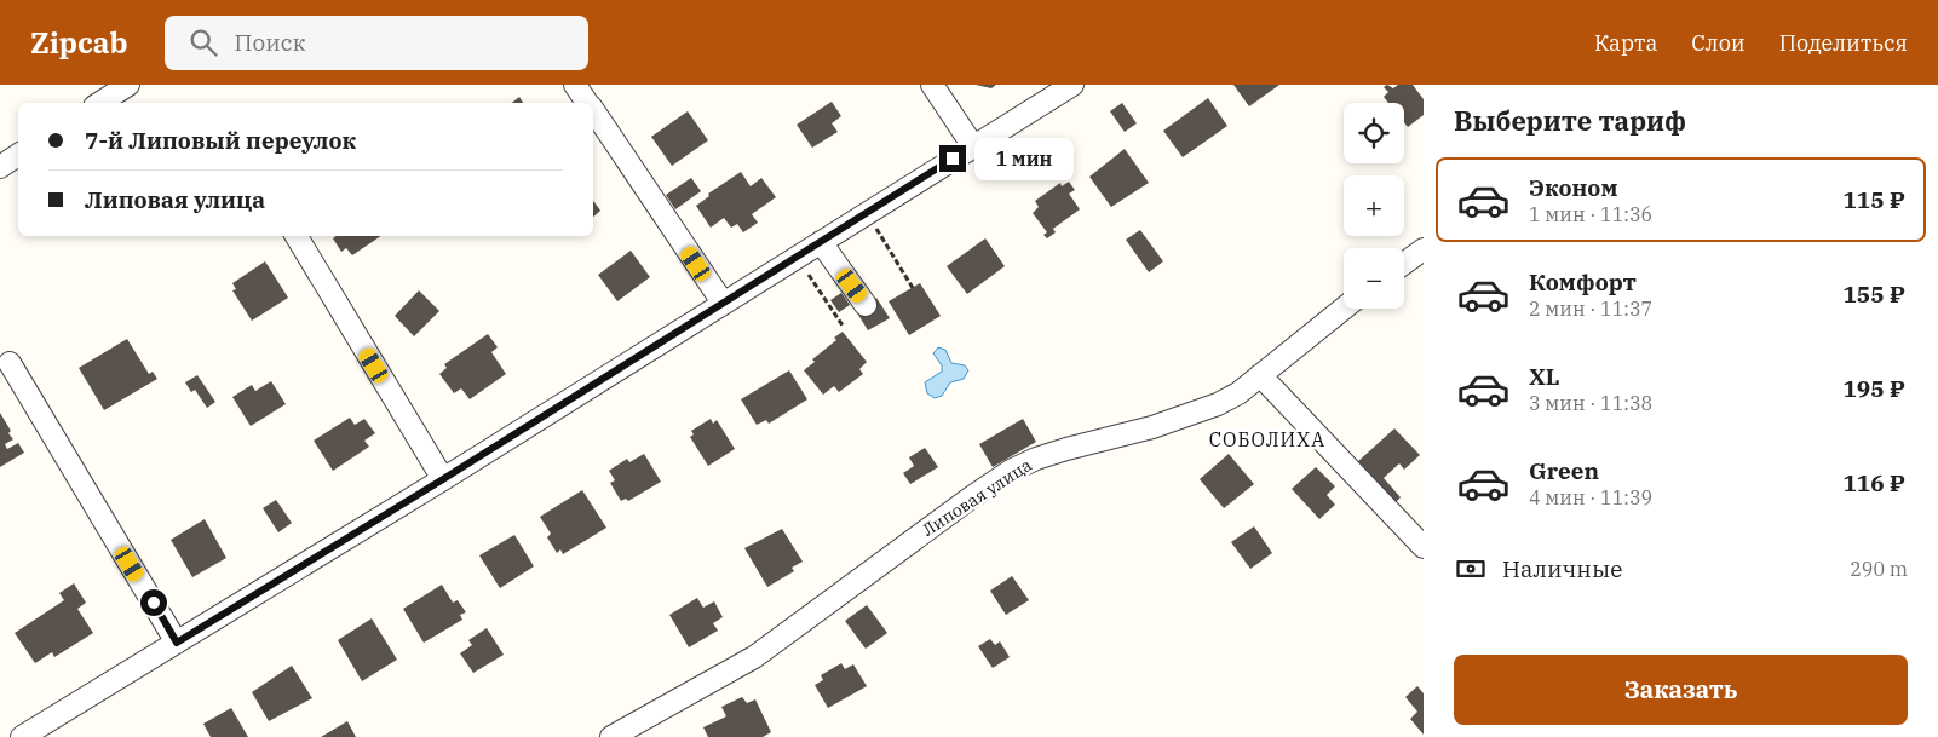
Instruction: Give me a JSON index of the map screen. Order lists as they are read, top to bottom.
{
  "streets": {
    "street": ["Липовая улица"]
  },
  "districts": ["СОБОЛИХА"],
  "page": {
    "header": "Zipcab",
    "search": "Поиск",
    "nav": ["Карта", "Слои", "Поделиться"],
    "heading": "Выберите тариф",
    "map_buttons": ["+", "−"],
    "banner": ["7-й Липовый переулок", "Липовая улица"],
    "bubble": "1 мин",
    "list": [
      {
        "name": "Эконом",
        "note": "1 мин · 11:36",
        "value": "115 ₽"
      },
      {
        "name": "Комфорт",
        "note": "2 мин · 11:37",
        "value": "155 ₽"
      },
      {
        "name": "XL",
        "note": "3 мин · 11:38",
        "value": "195 ₽"
      },
      {
        "name": "Green",
        "note": "4 мин · 11:39",
        "value": "116 ₽"
      }
    ],
    "pay": ["Наличные", "290 m"],
    "buttons": "Заказать"
  }
}
